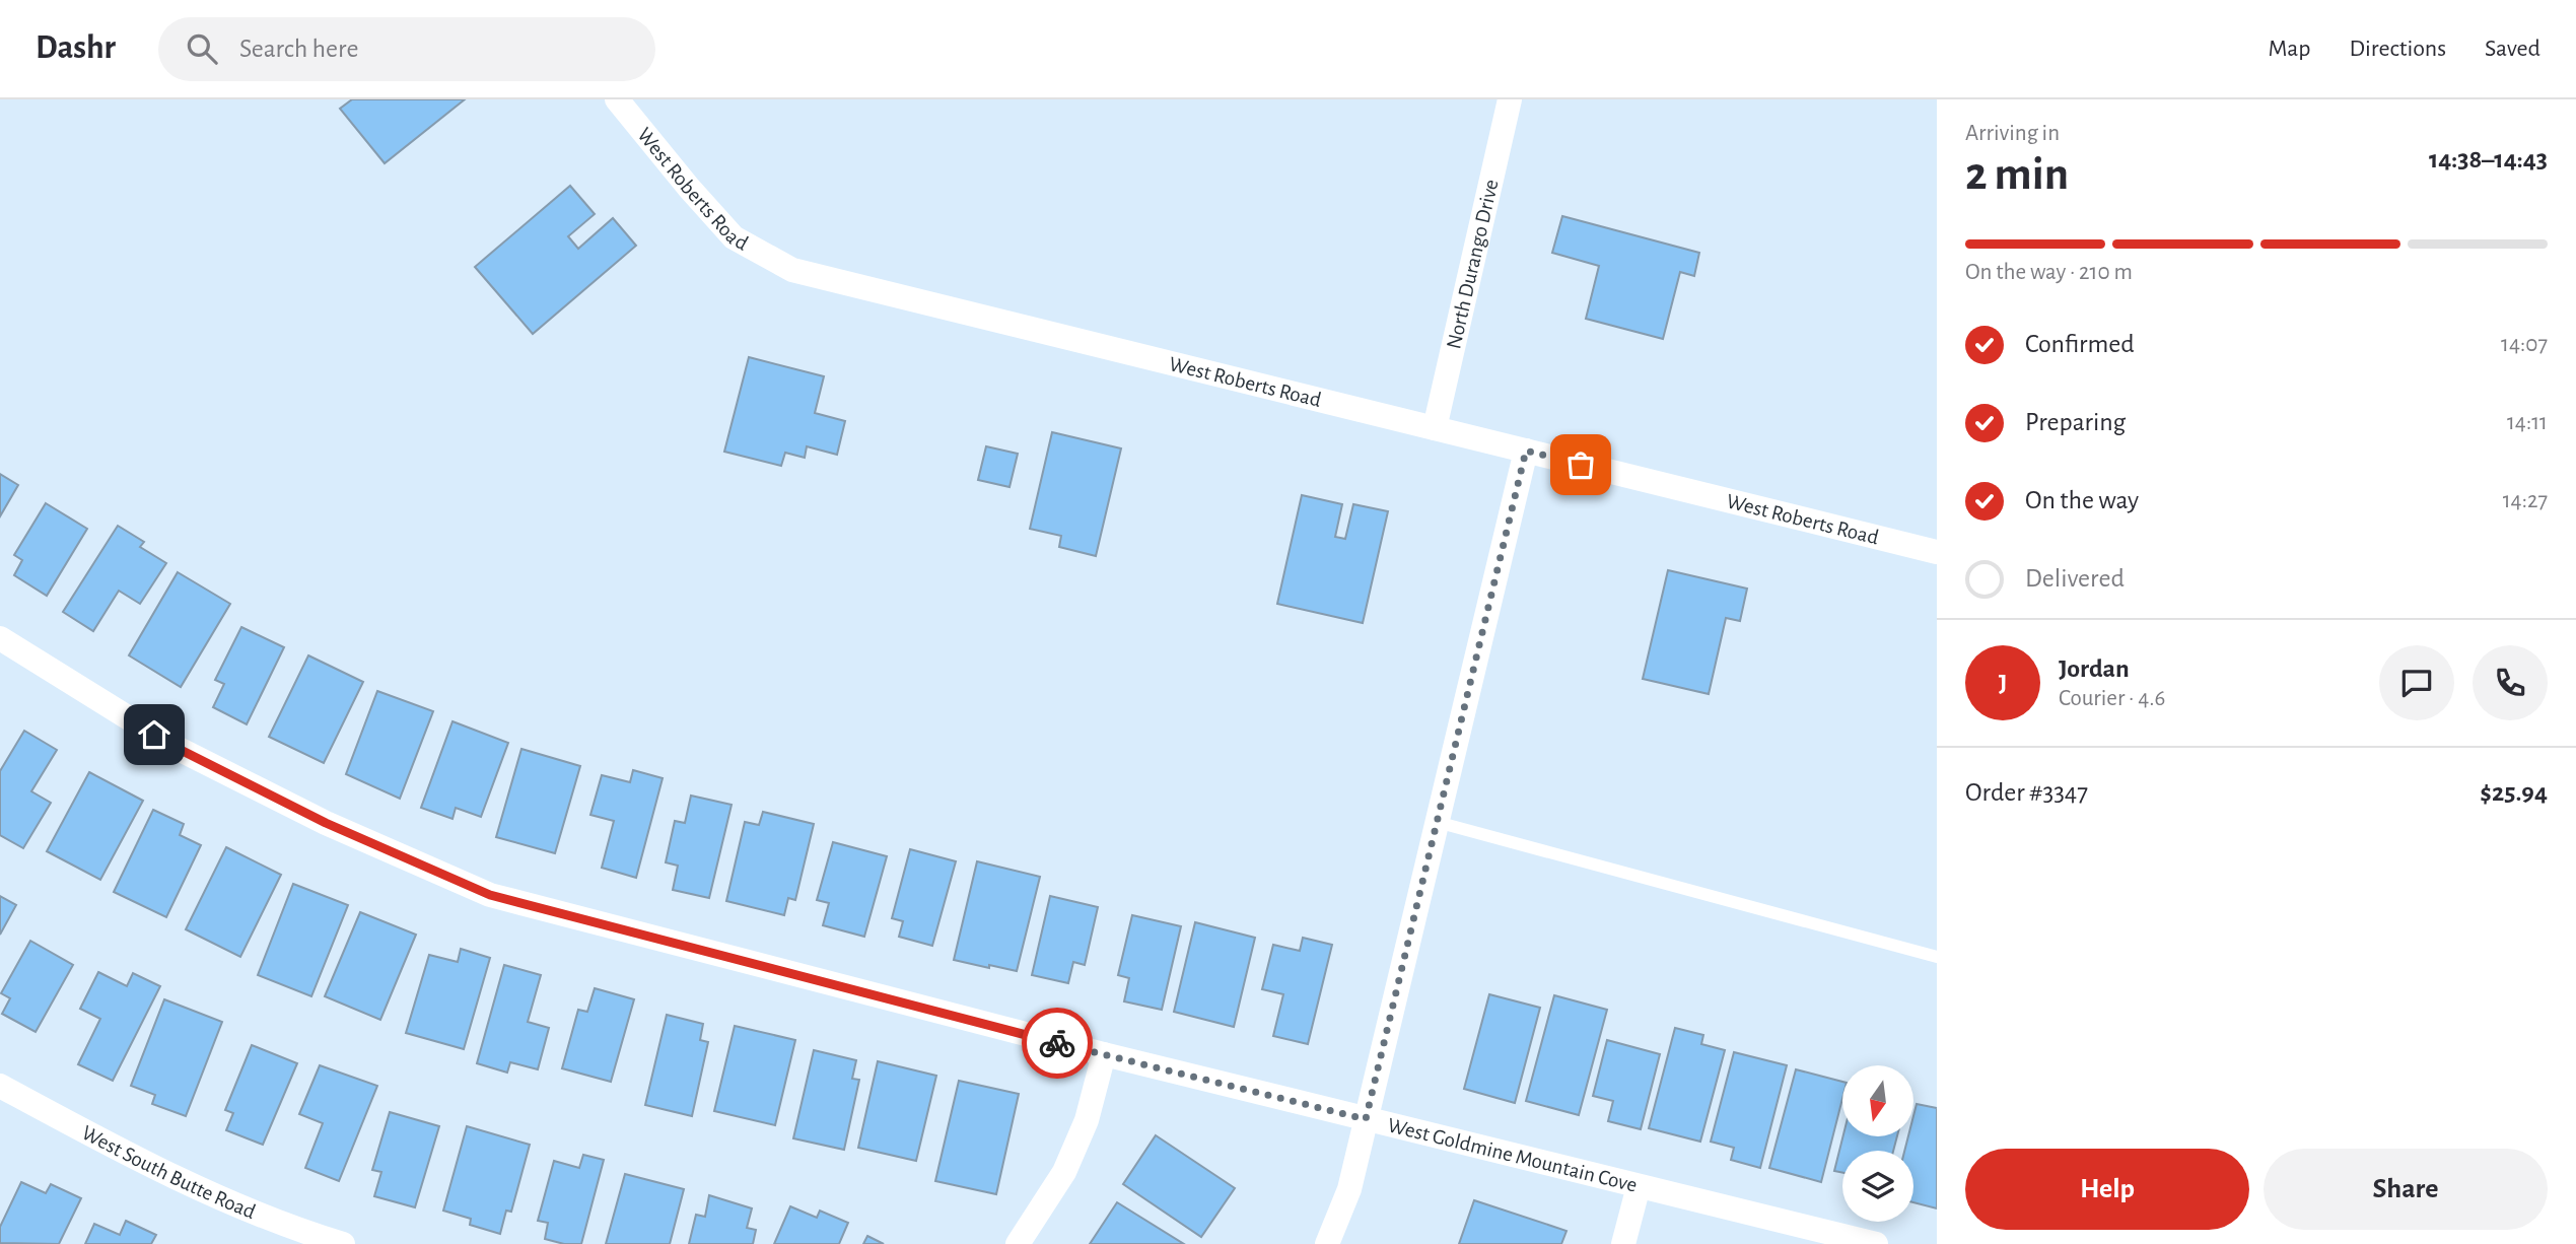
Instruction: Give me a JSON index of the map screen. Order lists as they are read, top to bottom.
{
  "streets": {
    "street": [
      "West Roberts Road",
      "North Durango Drive",
      "West Goldmine Mountain Cove",
      "West South Butte Road"
    ]
  },
  "crossings": [
    ["West Roberts Road", "North Durango Drive"]
  ],
  "north": "bottom",
  "page": {
    "header": "Dashr",
    "search": "Search here",
    "nav": ["Map", "Directions", "Saved"],
    "heading": ["2 min", "Arriving in", "14:38–14:43"],
    "panel": [
      "Jordan",
      "Courier · 4.6",
      "Order #3347",
      "$25.94"
    ],
    "bar": "On the way · 210 m",
    "list": [
      ["Confirmed", "14:07"],
      ["Preparing", "14:11"],
      ["On the way", "14:27"],
      "Delivered"
    ],
    "round": "J",
    "buttons": ["Help", "Share"]
  }
}
